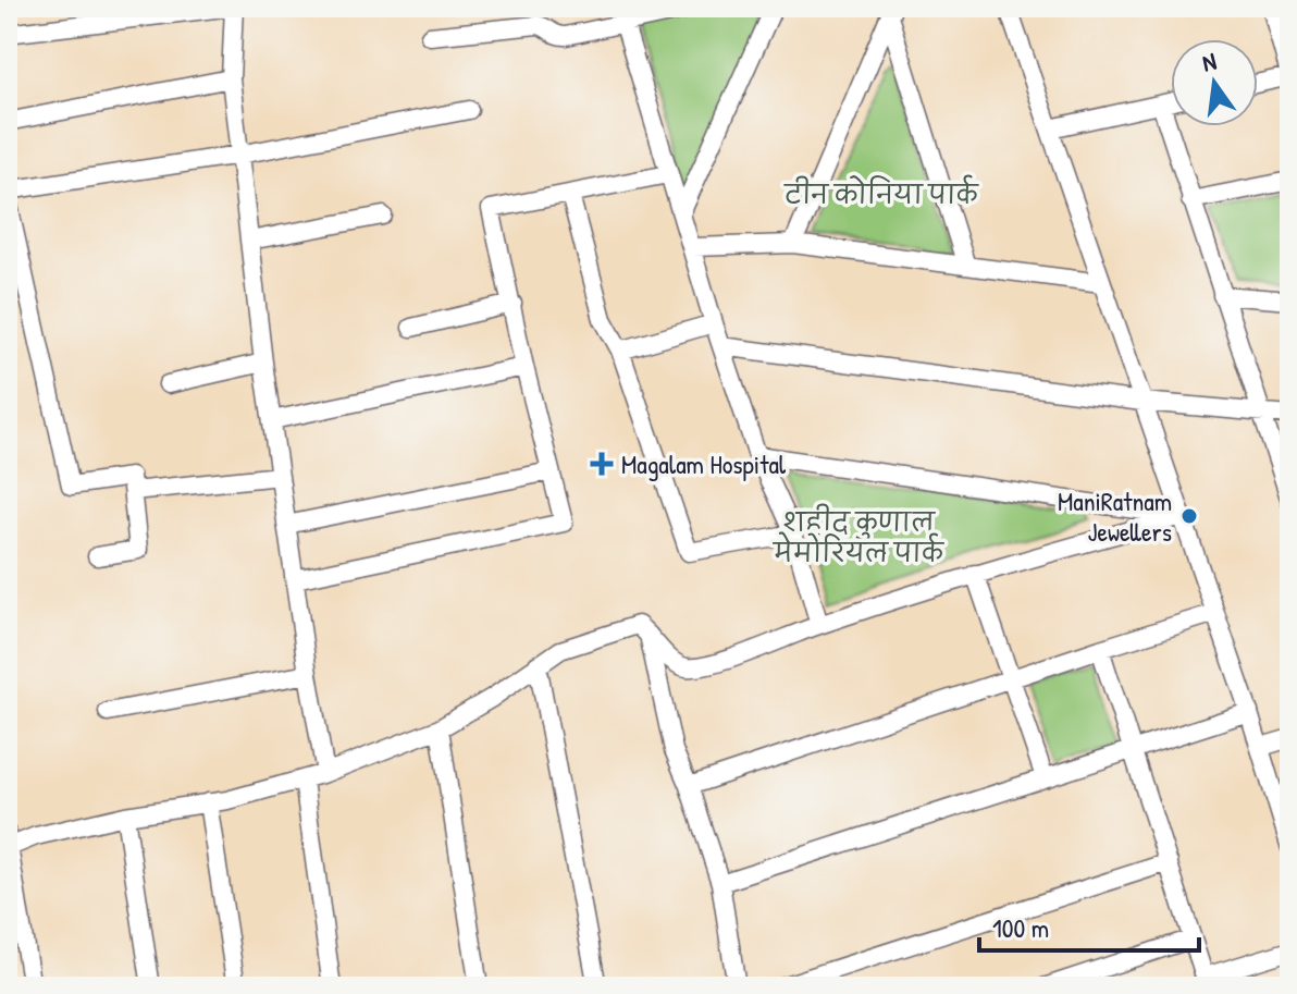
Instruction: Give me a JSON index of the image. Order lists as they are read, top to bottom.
{
  "parks": ["टीन कोनिया पार्क", "शहीद कुणाल मेमोरियल पार्क"],
  "places": {
    "health": ["Magalam Hospital"],
    "other": ["ManiRatnam Jewellers"]
  },
  "scale_bar": "100 m",
  "north": "top"
}
